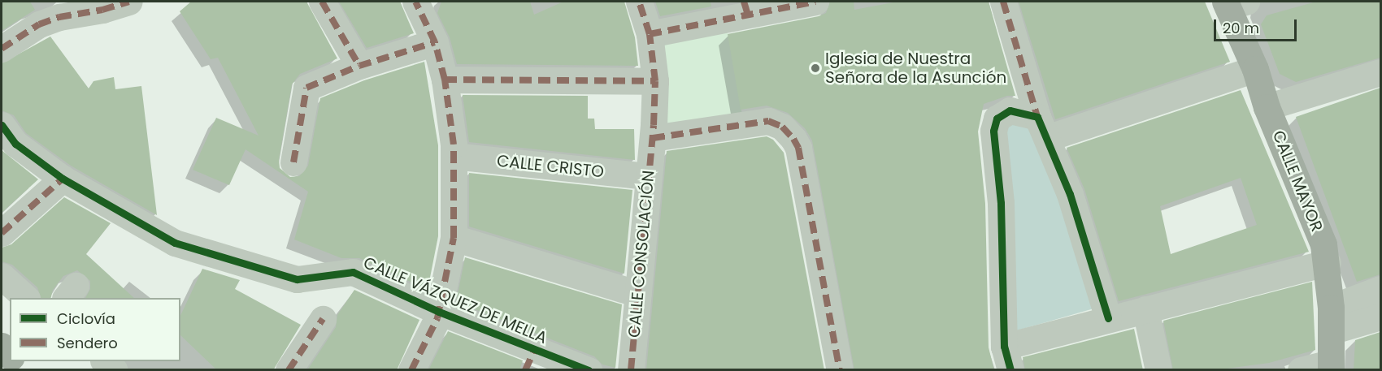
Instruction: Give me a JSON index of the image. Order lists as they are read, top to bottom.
{
  "streets": {
    "main road": ["CALLE MAYOR"],
    "street": ["CALLE CRISTO", "CALLE CONSOLACIÓN", "CALLE VÁZQUEZ DE MELLA"]
  },
  "crossings": [
    ["CALLE CRISTO", "CALLE CONSOLACIÓN"]
  ],
  "places": ["Iglesia de Nuestra Señora de la Asunción"],
  "legend": ["Ciclovía", "Sendero"],
  "scale_bar": "20 m"
}
